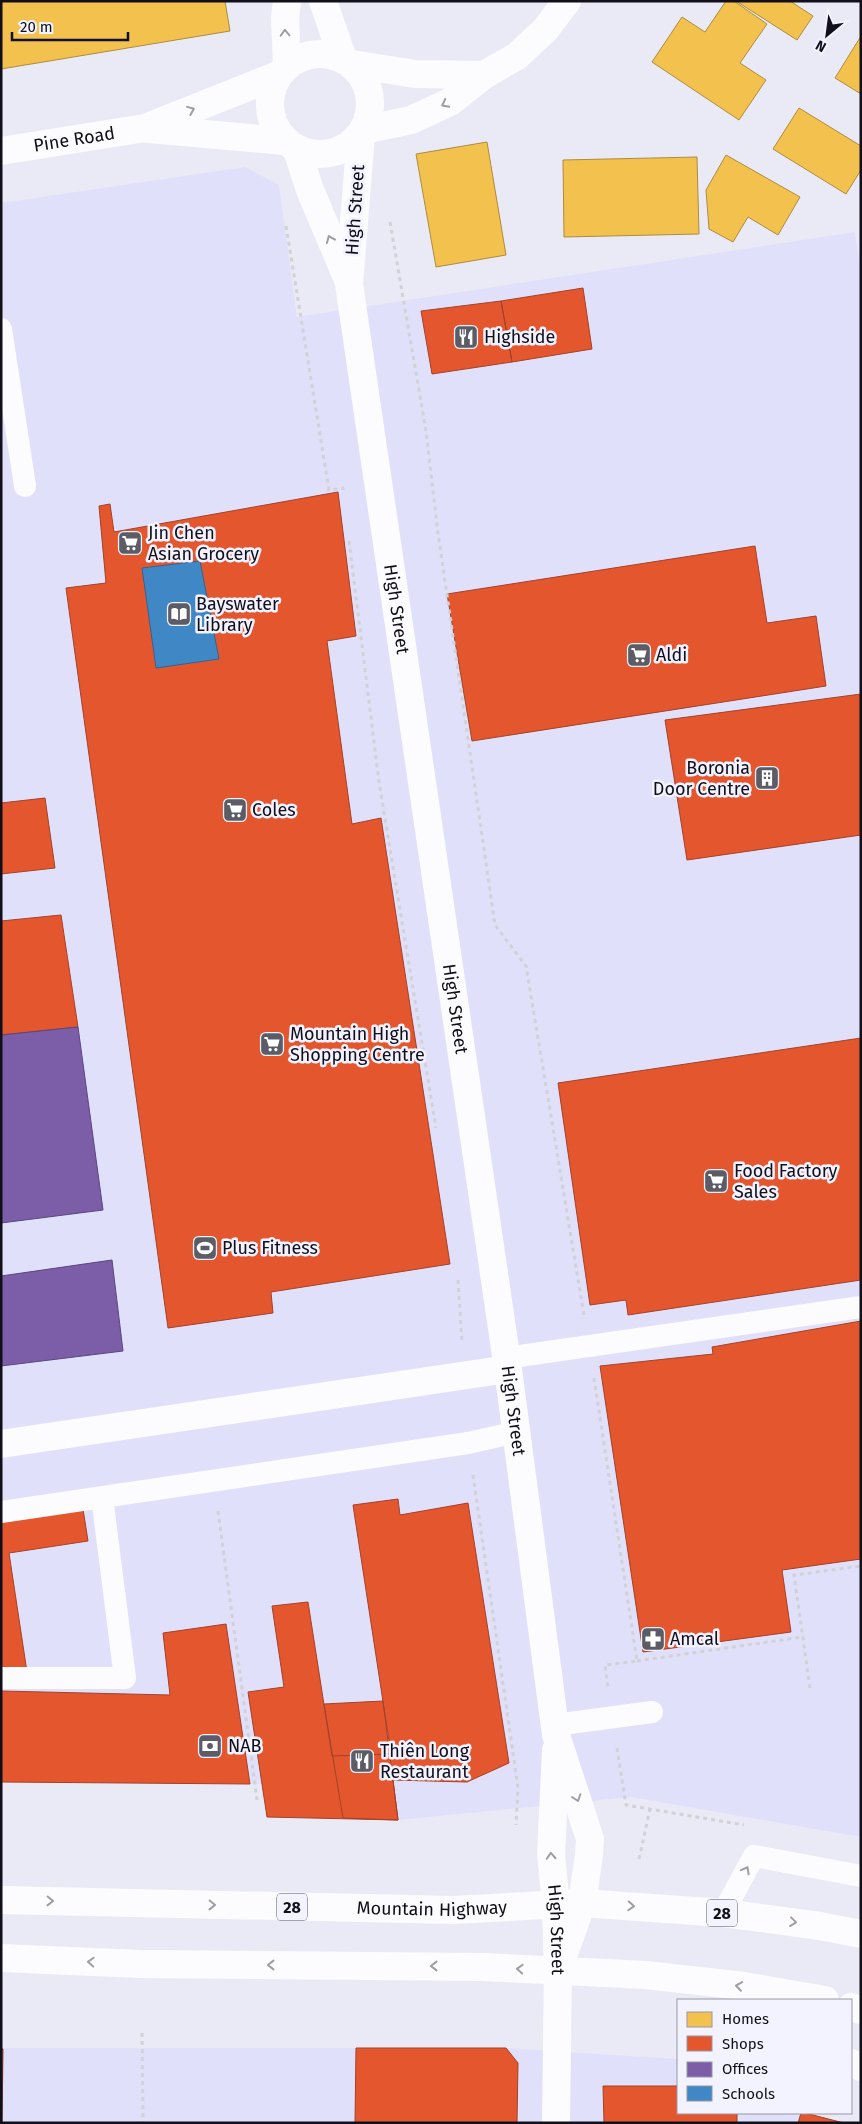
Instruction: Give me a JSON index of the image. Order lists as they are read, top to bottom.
{
  "streets": {
    "street": [
      "Pine Road",
      "High Street",
      "28",
      "Mountain Highway"
    ]
  },
  "crossings": [
    ["Pine Road", "High Street"],
    ["High Street", "Mountain Highway"]
  ],
  "places": {
    "restaurant": ["Highside", "Thiên Long Restaurant"],
    "supermarket": [
      "Jin Chen Asian Grocery",
      "Aldi",
      "Coles",
      "Mountain High Shopping Centre",
      "Food Factory Sales"
    ],
    "library": ["Bayswater Library"],
    "building": ["Boronia Door Centre"],
    "sports": ["Plus Fitness"],
    "pharmacy": ["Amcal"],
    "bank": ["NAB"]
  },
  "legend": [
    "Homes",
    "Shops",
    "Offices",
    "Schools"
  ],
  "scale_bar": "20 m",
  "north": "bottom left"
}
